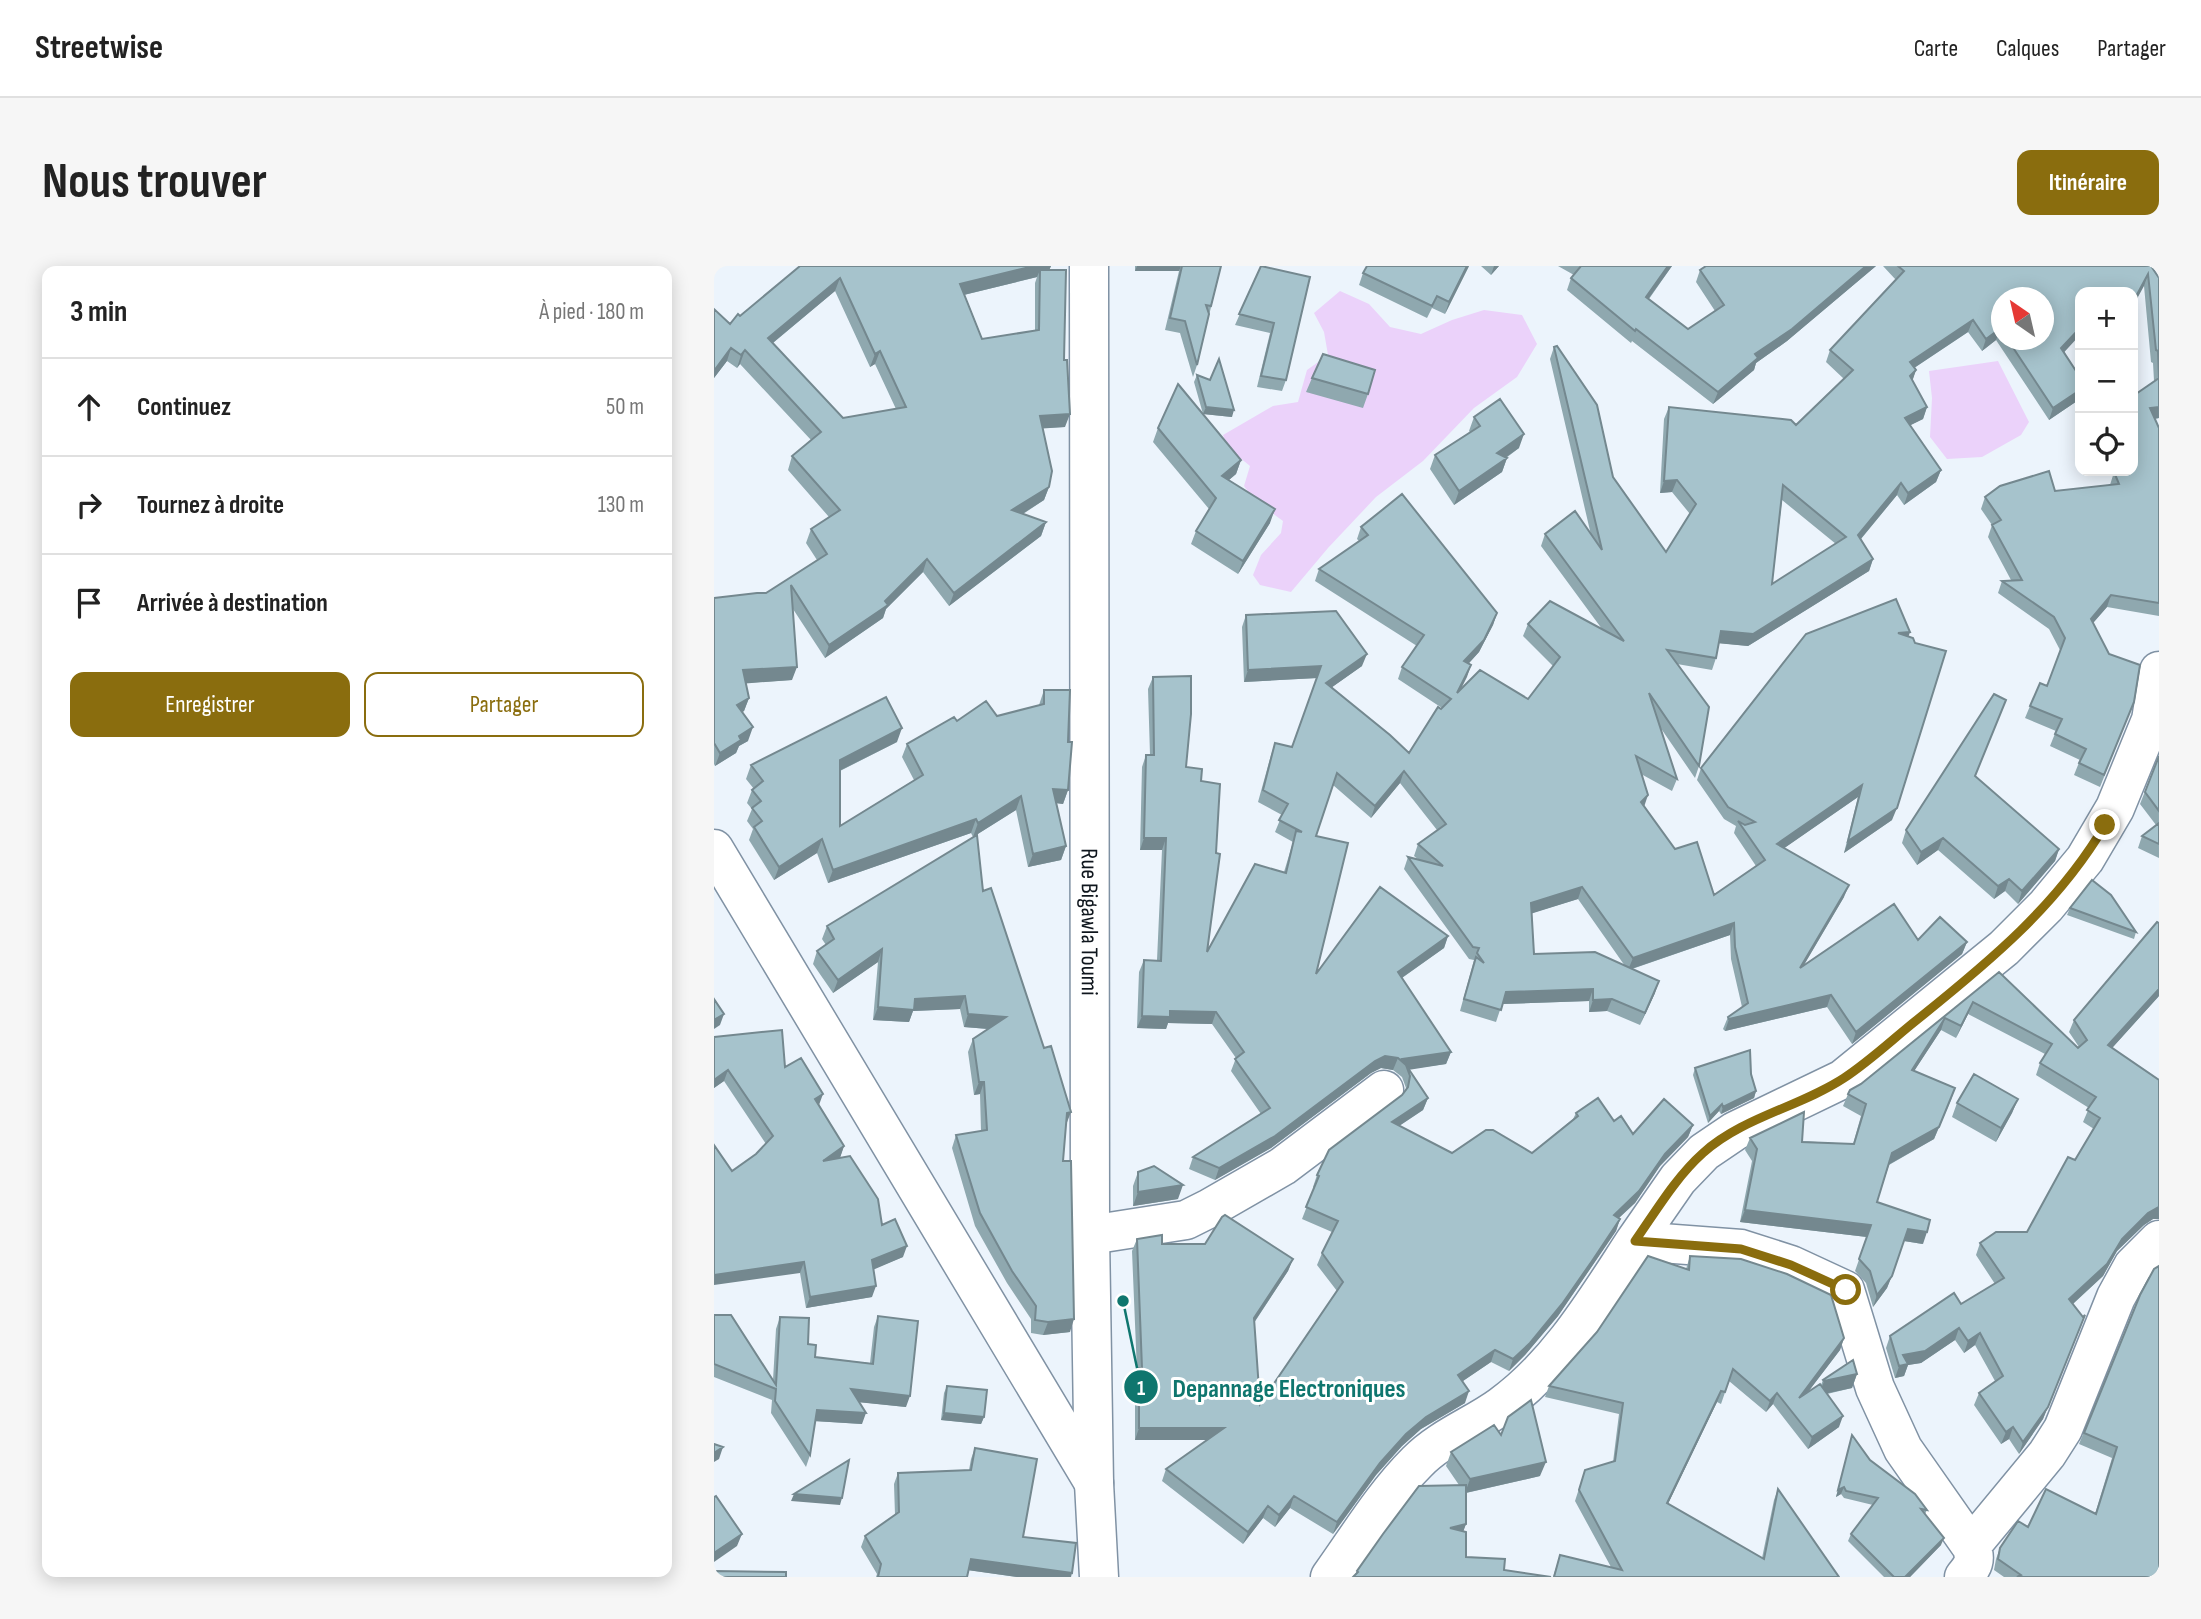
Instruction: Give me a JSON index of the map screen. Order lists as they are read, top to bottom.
{
  "streets": {
    "street": ["Rue Bigawla Toumi"]
  },
  "places": ["Depannage Electroniques"],
  "north": "top left",
  "page": {
    "header": "Streetwise",
    "nav": ["Carte", "Calques", "Partager"],
    "buttons": [
      "Itinéraire",
      ["Enregistrer", "Partager"]
    ],
    "title": "Nous trouver",
    "heading": ["3 min", "À pied · 180 m"],
    "map_buttons": ["+", "−"],
    "list": [
      ["Continuez", "50 m"],
      ["Tournez à droite", "130 m"],
      "Arrivée à destination"
    ]
  }
}
